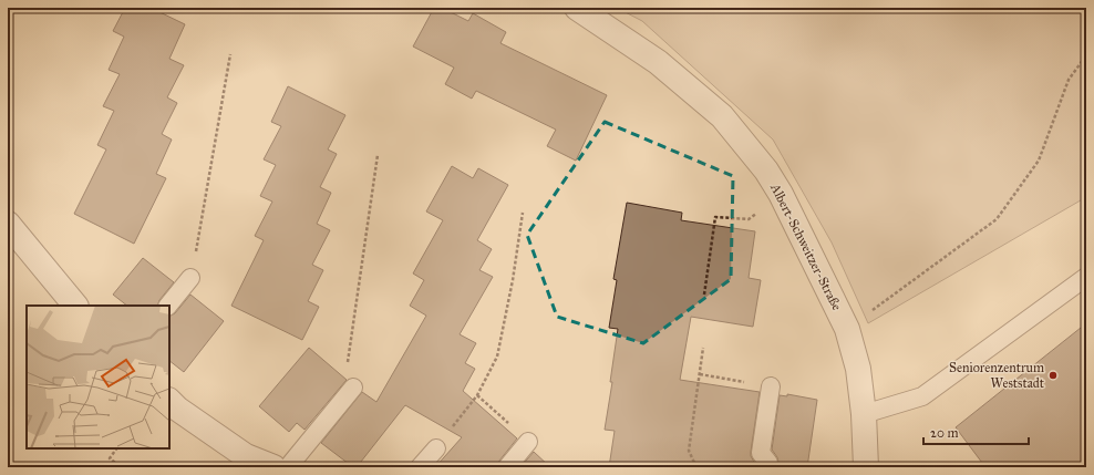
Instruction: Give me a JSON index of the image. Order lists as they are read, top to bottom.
{
  "streets": {
    "street": ["Albert-Schweitzer-Straße"]
  },
  "places": ["Seniorenzentrum Weststadt"],
  "scale_bar": "20 m"
}
